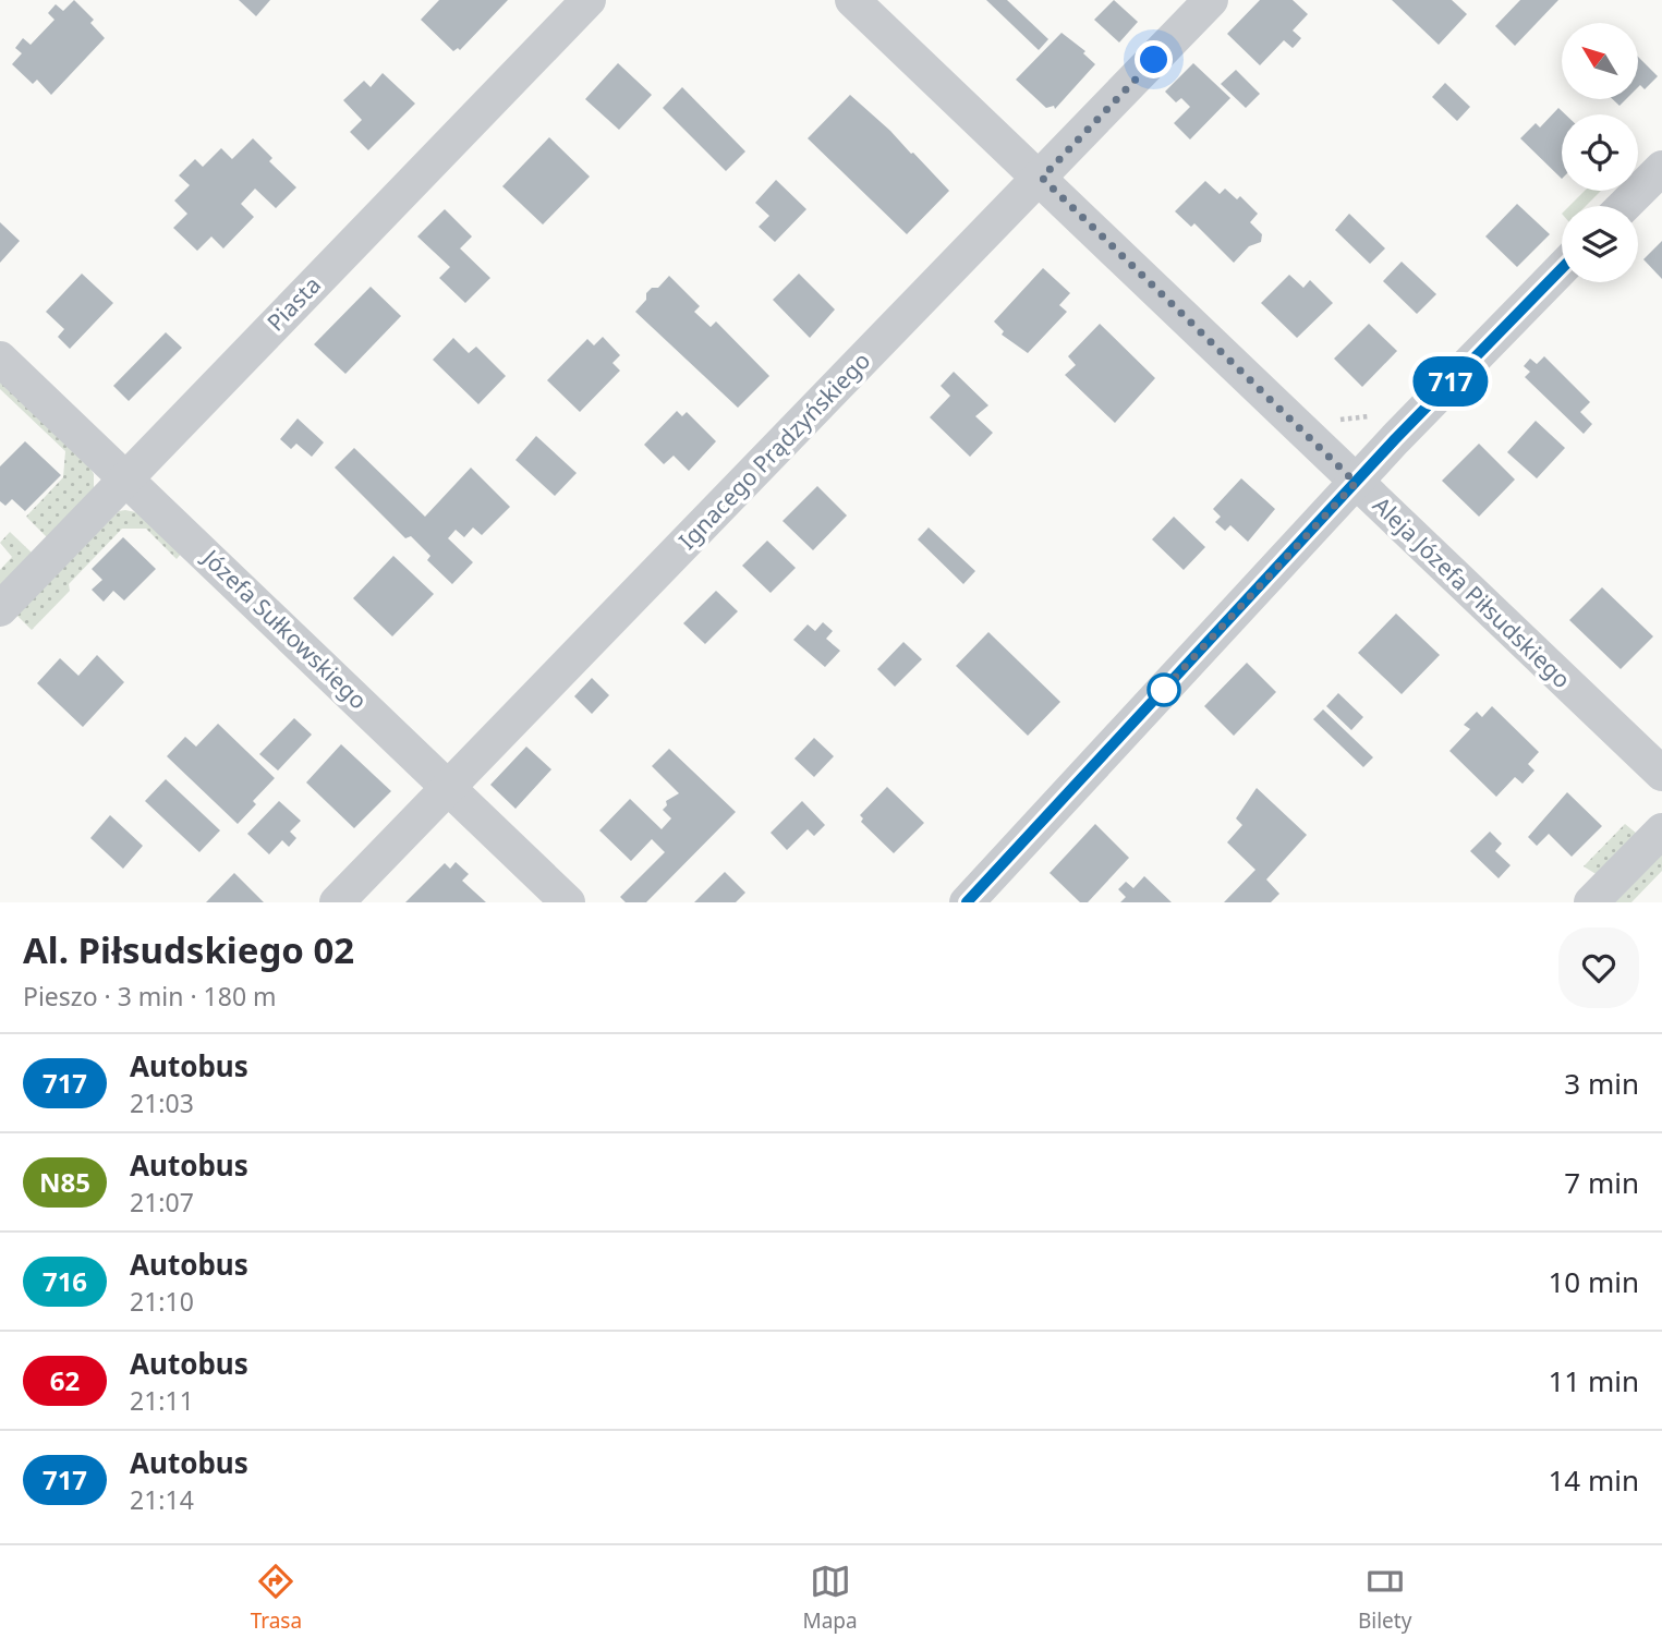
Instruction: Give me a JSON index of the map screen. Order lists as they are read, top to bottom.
{
  "streets": {
    "street": [
      "Piasta",
      "Ignacego Prądzyńskiego",
      "Aleja Józefa Piłsudskiego",
      "Józefa Sułkowskiego"
    ]
  },
  "crossings": [
    ["Piasta", "Józefa Sułkowskiego"],
    ["Ignacego Prądzyńskiego", "Aleja Józefa Piłsudskiego"],
    ["Ignacego Prądzyńskiego", "Józefa Sułkowskiego"]
  ],
  "lines": ["bus line 717"],
  "north": "top left",
  "page": {
    "on_map": "717",
    "heading": ["Al. Piłsudskiego 02", "Pieszo · 3 min · 180 m"],
    "list": [
      {
        "mark": "717",
        "name": "Autobus",
        "note": "21:03",
        "value": "3 min"
      },
      {
        "mark": "N85",
        "name": "Autobus",
        "note": "21:07",
        "value": "7 min"
      },
      {
        "mark": "716",
        "name": "Autobus",
        "note": "21:10",
        "value": "10 min"
      },
      {
        "mark": "62",
        "name": "Autobus",
        "note": "21:11",
        "value": "11 min"
      },
      {
        "mark": "717",
        "name": "Autobus",
        "note": "21:14",
        "value": "14 min"
      }
    ],
    "tabs": ["Trasa", "Mapa", "Bilety"]
  }
}
